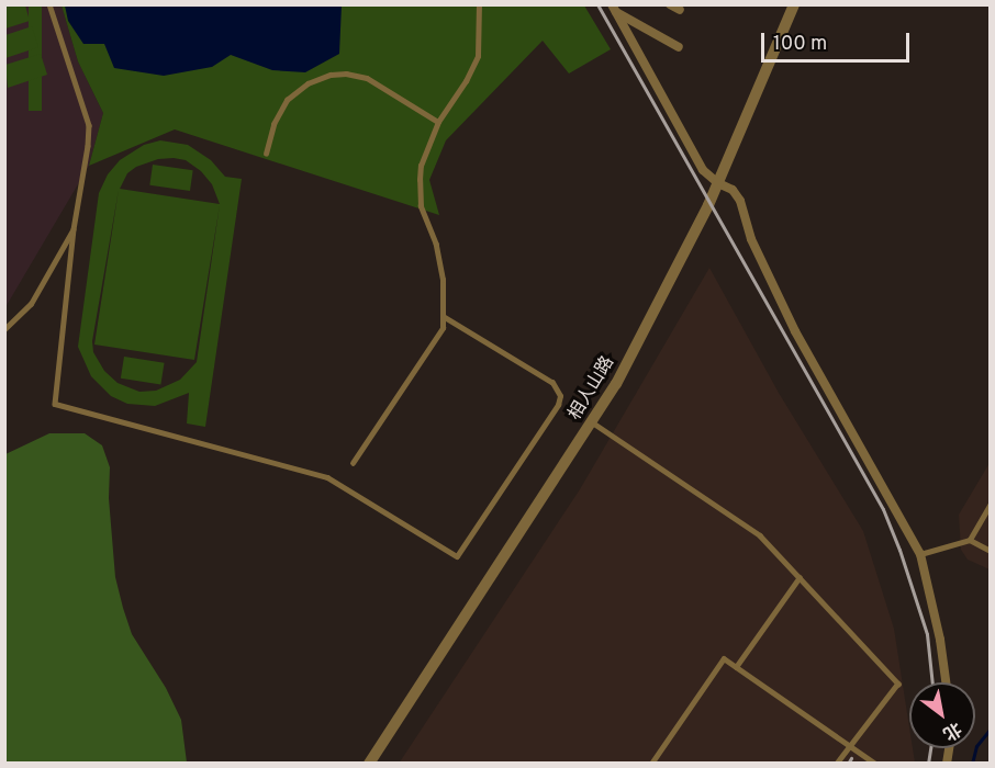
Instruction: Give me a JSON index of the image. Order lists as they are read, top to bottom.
{
  "streets": {
    "street": ["相人山路"]
  },
  "scale_bar": "100 m",
  "north": "bottom right"
}
